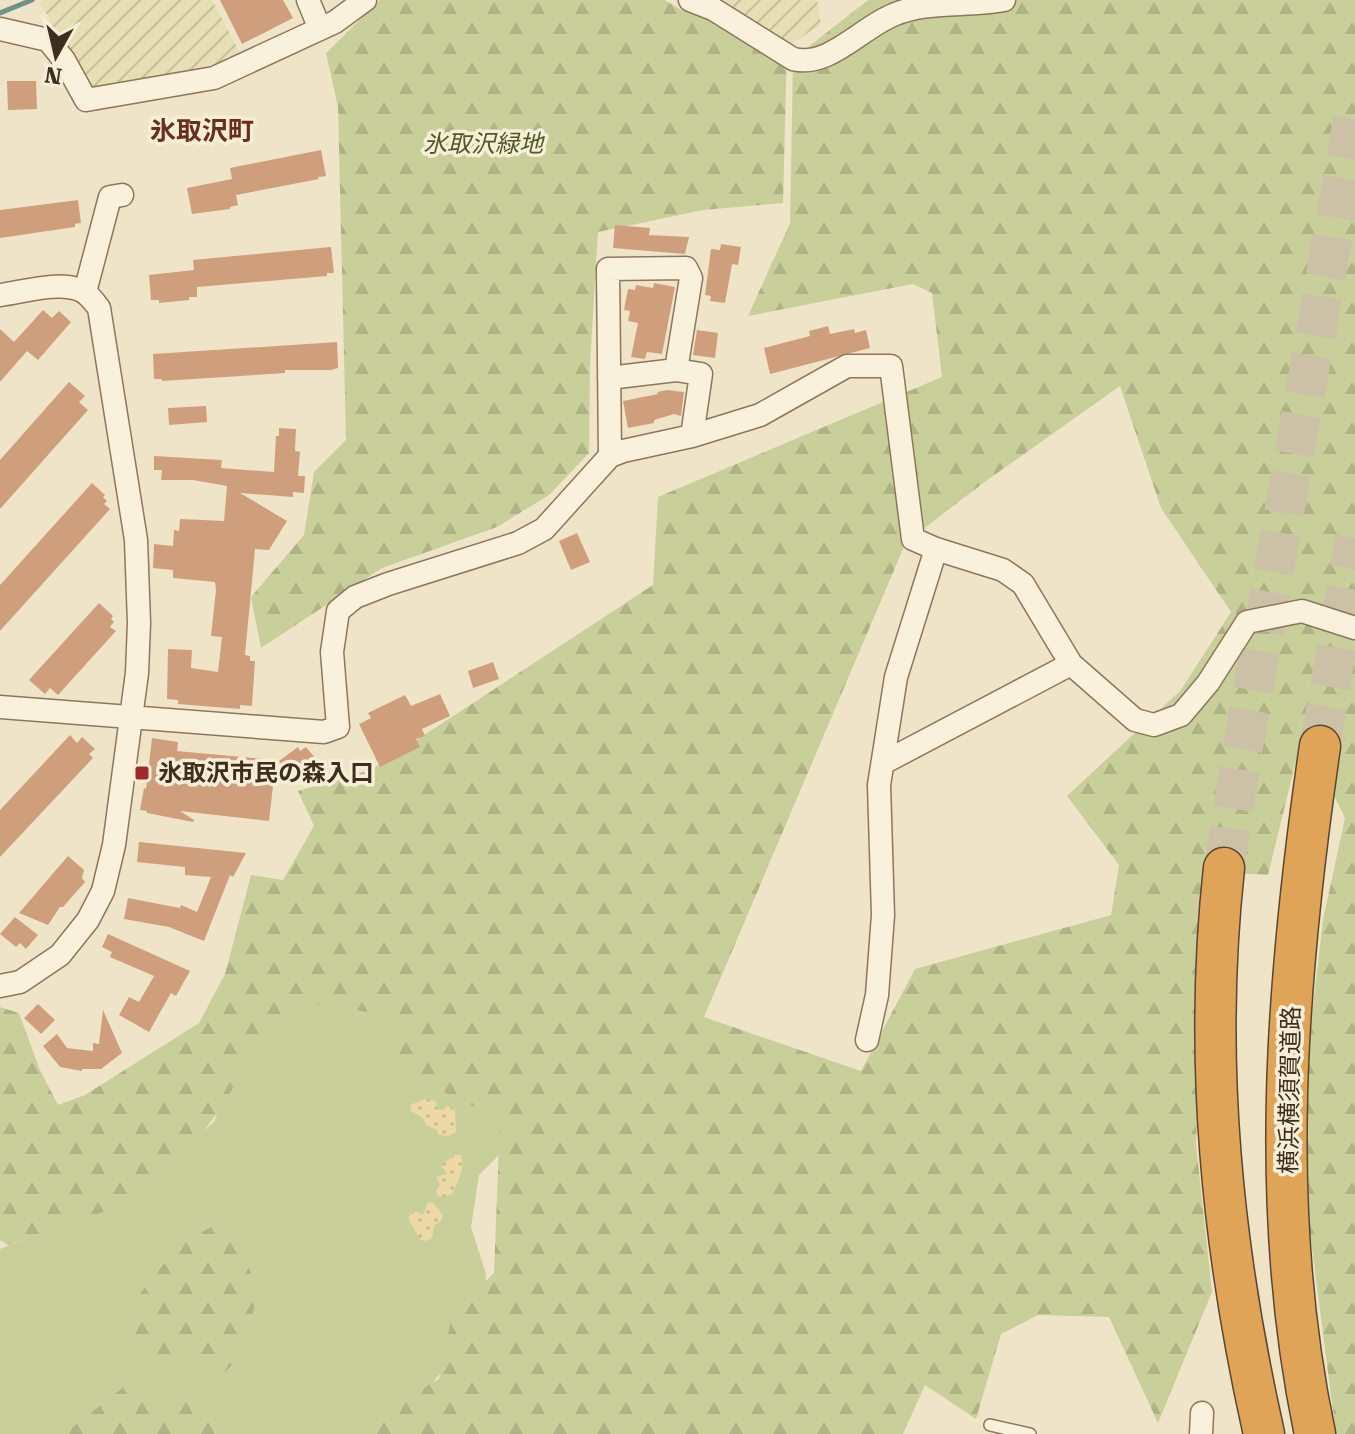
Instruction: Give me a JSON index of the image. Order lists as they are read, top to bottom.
{
  "streets": {
    "highway": ["横浜横須賀道路"]
  },
  "districts": ["氷取沢町"],
  "parks": ["氷取沢緑地"],
  "places": {
    "transit": ["氷取沢市民の森入口"]
  },
  "north": "bottom"
}
